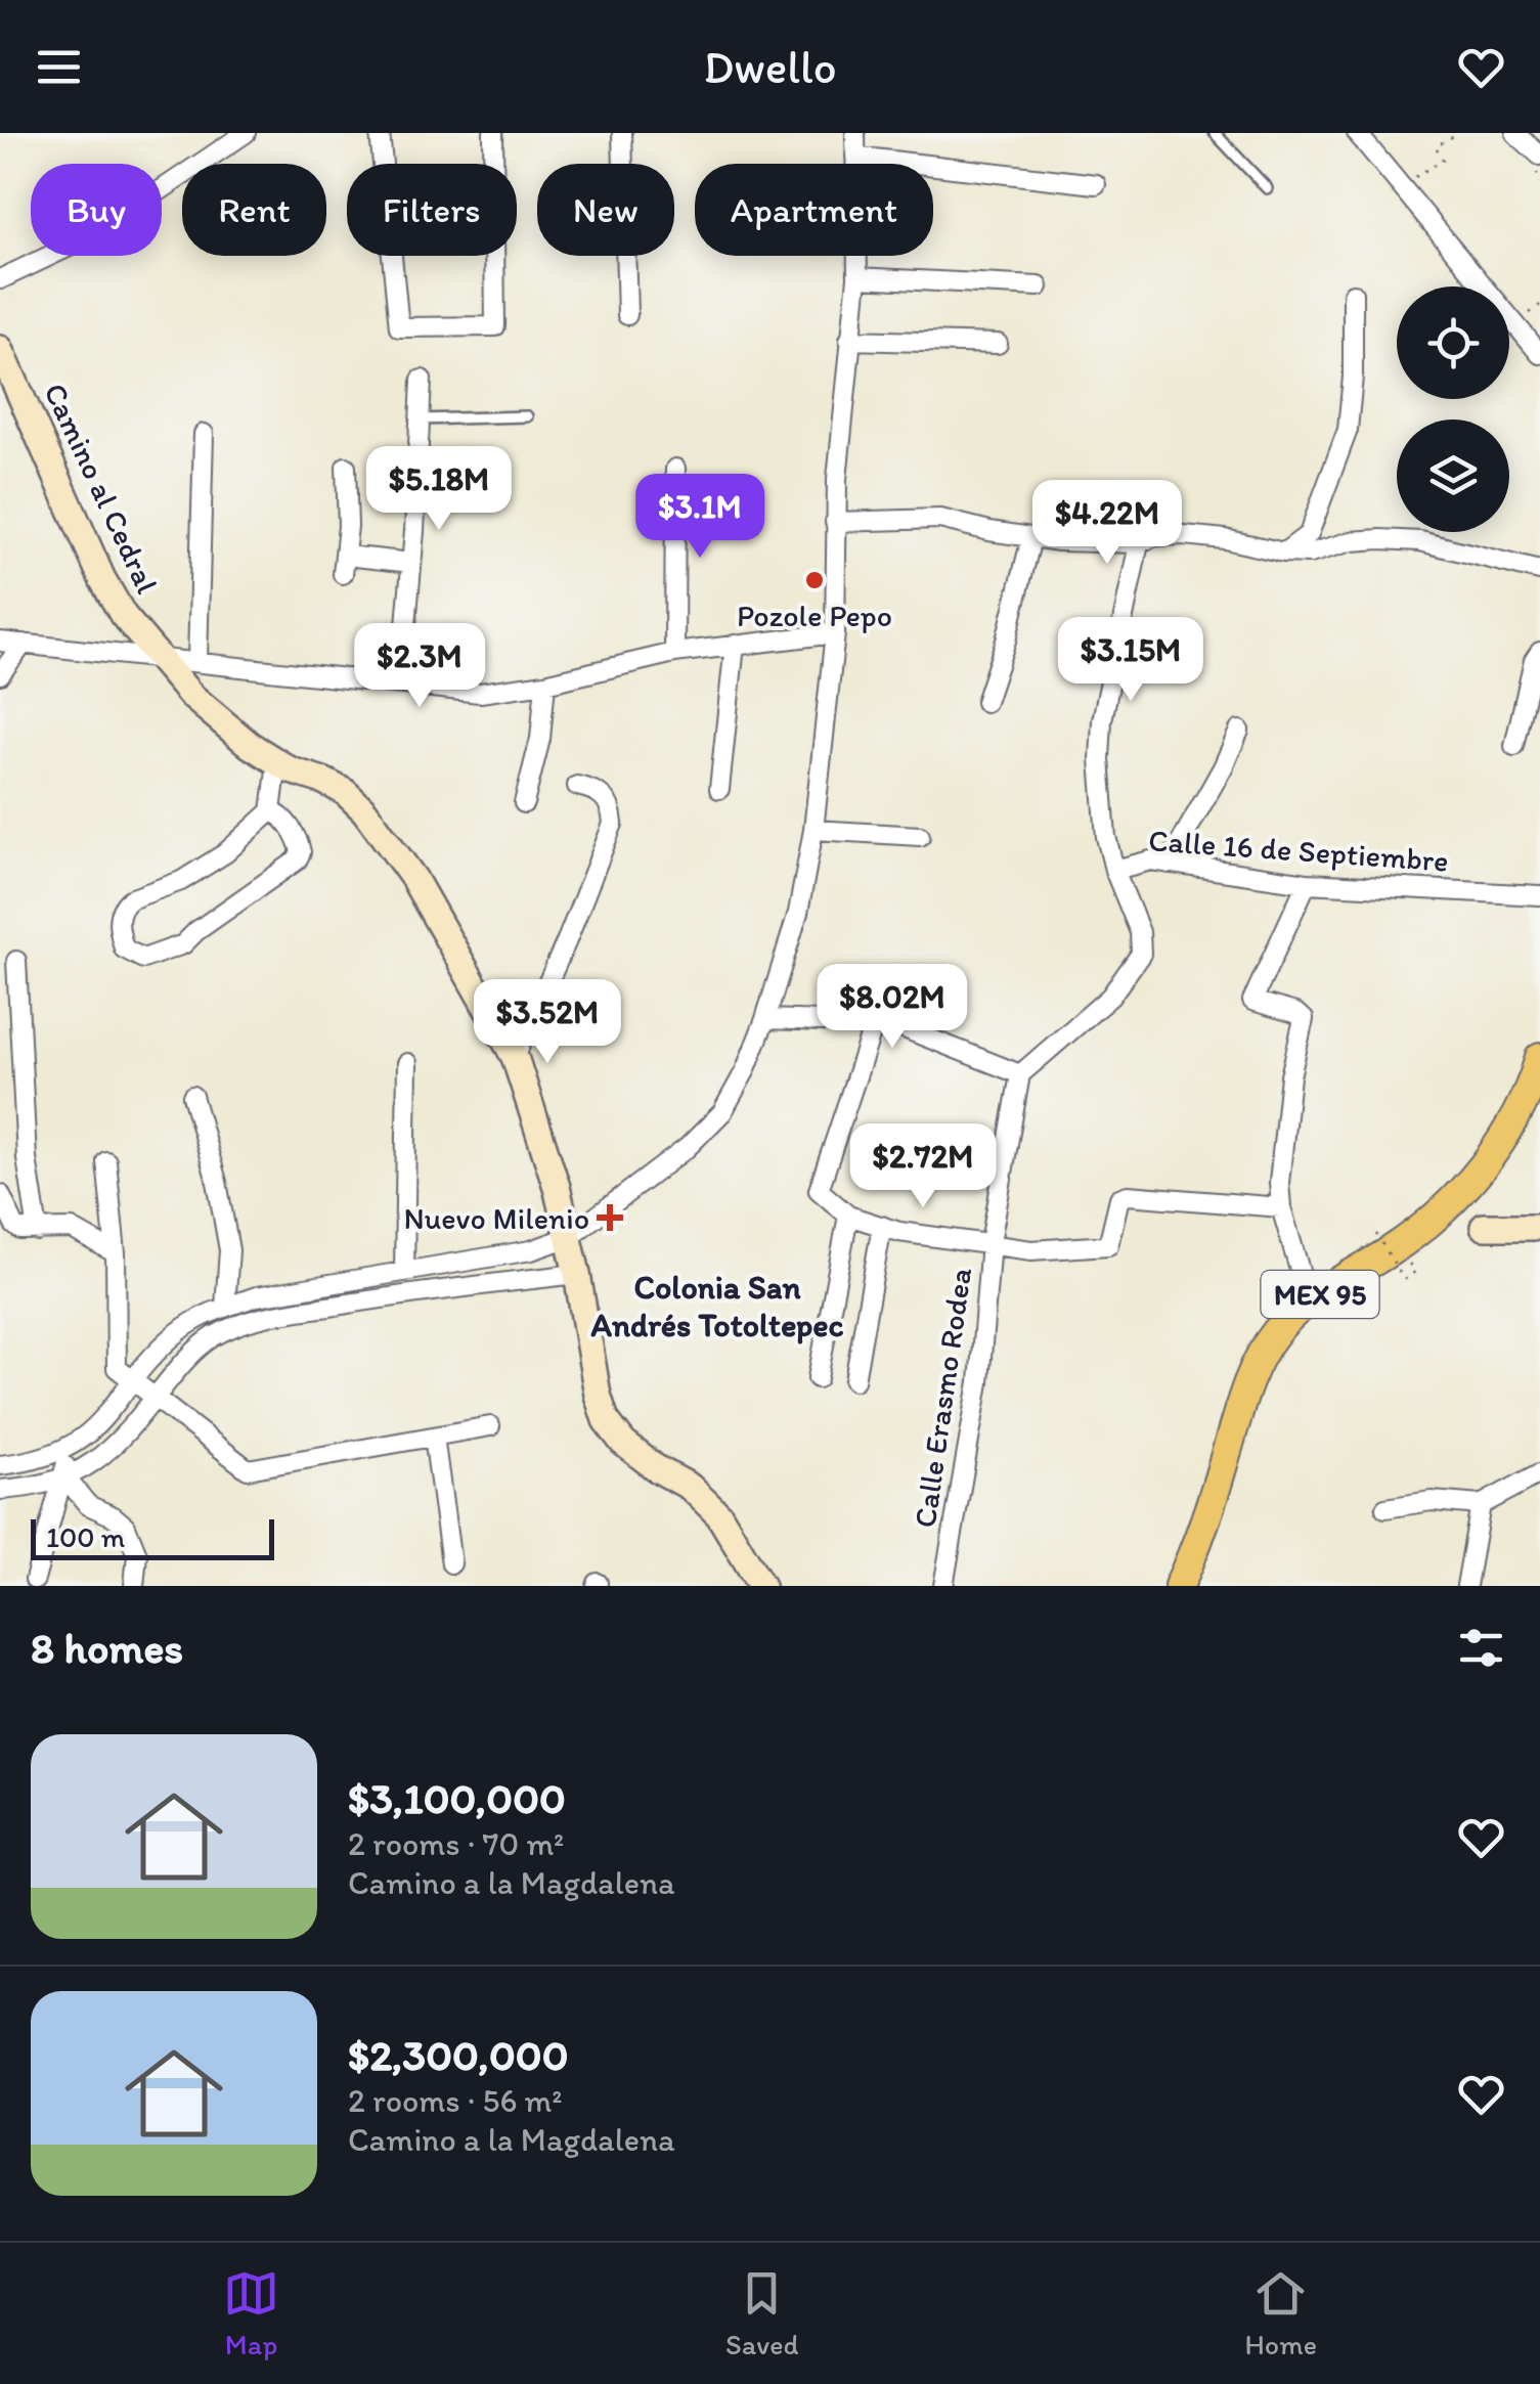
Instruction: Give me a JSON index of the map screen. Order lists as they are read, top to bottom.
{
  "streets": {
    "main road": ["MEX 95"],
    "street": ["Camino al Cedral", "Calle 16 de Septiembre", "Calle Erasmo Rodea"]
  },
  "districts": ["Colonia San Andrés Totoltepec"],
  "places": {
    "other": ["Pozole Pepo"],
    "health": ["Nuevo Milenio"]
  },
  "scale_bar": "100 m",
  "page": {
    "header": "Dwello",
    "chip": [
      "Buy",
      "Rent",
      "Filters",
      "New",
      "Apartment"
    ],
    "price": [
      "$5.18M",
      "$3.1M",
      "$4.22M",
      "$3.15M",
      "$2.3M",
      "$8.02M",
      "$3.52M",
      "$2.72M"
    ],
    "scale": "100 m",
    "heading": "8 homes",
    "list": [
      {
        "name": "$3,100,000",
        "note": "2 rooms · 70 m² · Camino a la Magdalena"
      },
      {
        "name": "$2,300,000",
        "note": "2 rooms · 56 m² · Camino a la Magdalena"
      }
    ],
    "tabs": ["Map", "Saved", "Home"]
  }
}
